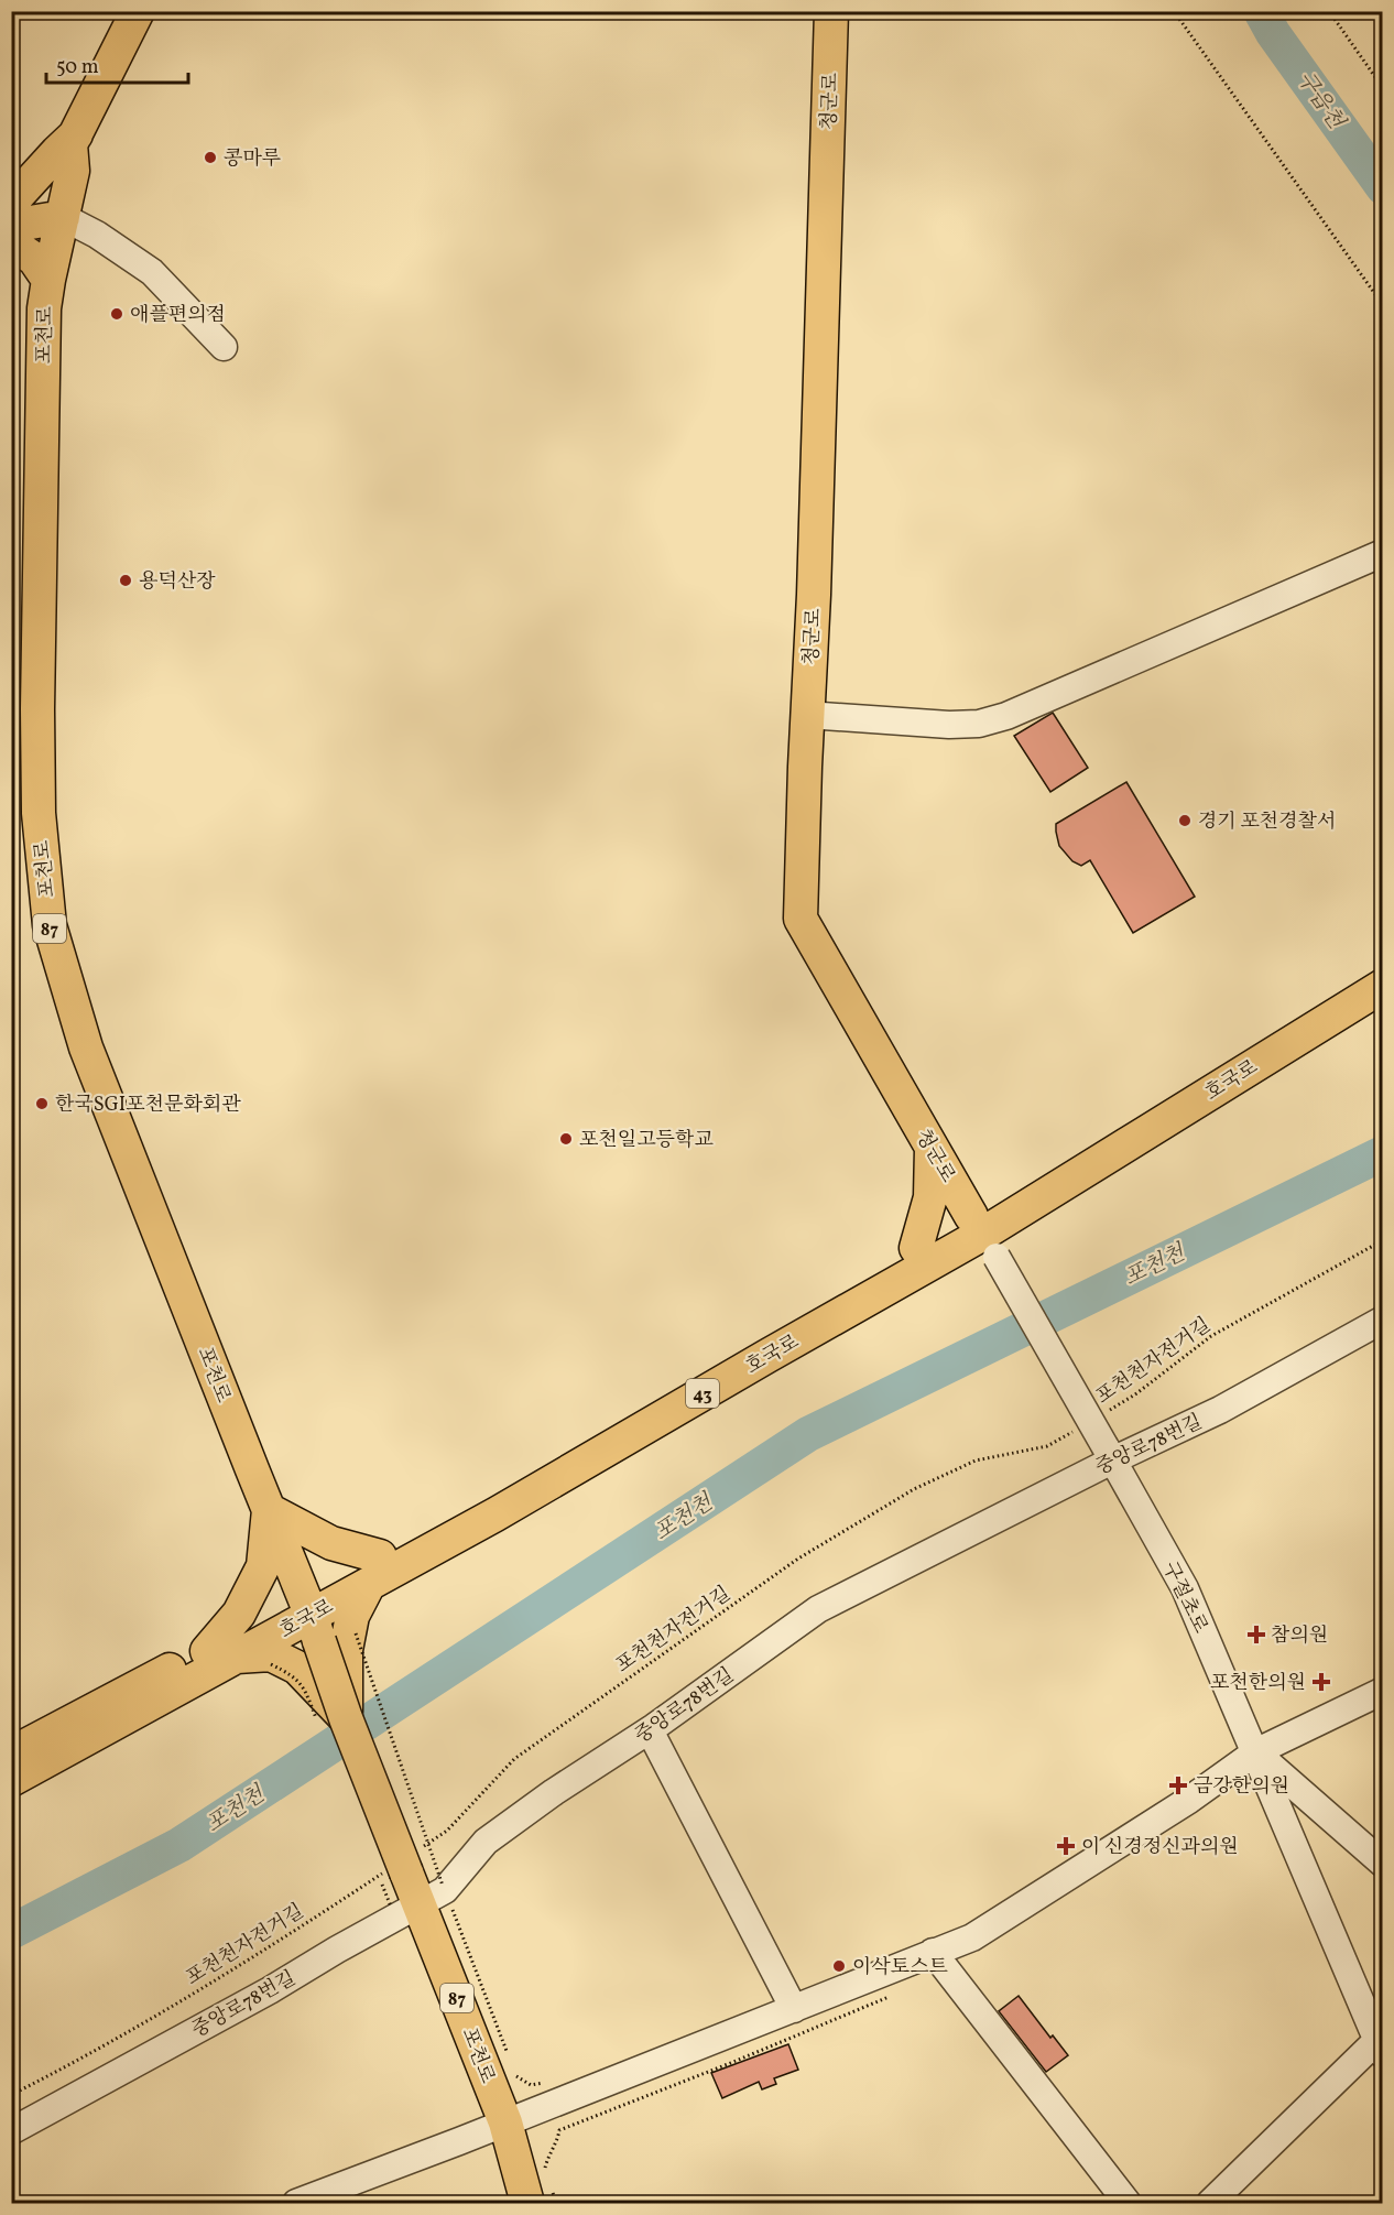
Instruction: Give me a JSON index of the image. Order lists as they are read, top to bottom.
{
  "streets": {
    "main road": [
      "청군로",
      "포천로",
      "87",
      "호국로",
      "43"
    ],
    "street": ["중앙로78번길", "구절초로"],
    "path": ["포천천자전거길"]
  },
  "crossings": [
    ["청군로", "호국로"],
    ["청군로", "구절초로"],
    ["포천로", "87"],
    ["포천로", "호국로"],
    ["포천로", "포천천자전거길"],
    ["포천로", "중앙로78번길"],
    ["87", "호국로"],
    ["87", "포천천자전거길"],
    ["호국로", "구절초로"],
    ["중앙로78번길", "구절초로"]
  ],
  "water": ["구읍천", "포천천"],
  "places": {
    "other": [
      "콩마루",
      "애플편의점",
      "용덕산장",
      "경기 포천경찰서",
      "한국SGI포천문화회관",
      "포천일고등학교",
      "이삭토스트"
    ],
    "health": [
      "참의원",
      "포천한의원",
      "금강한의원",
      "이 신경정신과의원"
    ]
  },
  "scale_bar": "50 m"
}
